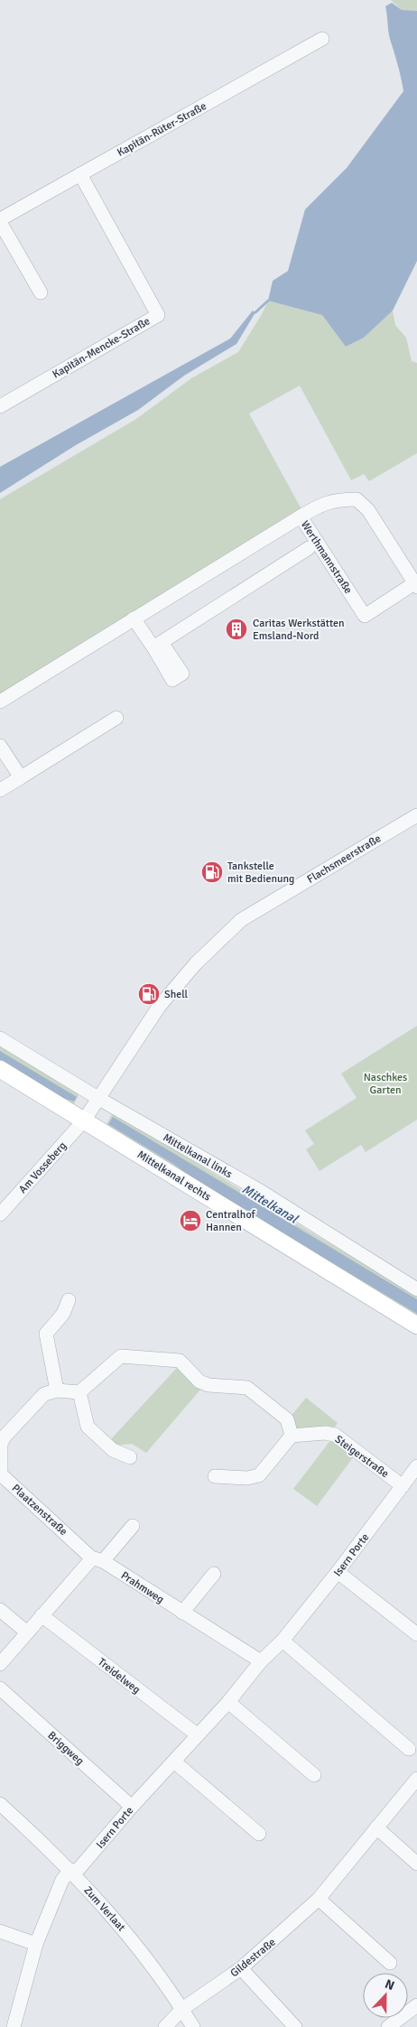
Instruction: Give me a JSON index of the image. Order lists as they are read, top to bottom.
{
  "streets": {
    "main road": ["Mittelkanal rechts"],
    "street": [
      "Kapitän-Rüter-Straße",
      "Kapitän-Mencke-Straße",
      "Werthmannstraße",
      "Flachsmeerstraße",
      "Mittelkanal links",
      "Am Vosseberg",
      "Steigerstraße",
      "Plaatzenstraße",
      "Isern Porte",
      "Prahmweg",
      "Treidelweg",
      "Briggweg",
      "Zum Verlaat",
      "Gildestraße"
    ]
  },
  "crossings": [
    ["Kapitän-Rüter-Straße", "Kapitän-Mencke-Straße"],
    ["Flachsmeerstraße", "Mittelkanal links"],
    ["Flachsmeerstraße", "Am Vosseberg"],
    ["Flachsmeerstraße", "Mittelkanal rechts"],
    ["Mittelkanal links", "Am Vosseberg"],
    ["Mittelkanal links", "Mittelkanal rechts"],
    ["Am Vosseberg", "Mittelkanal rechts"],
    ["Steigerstraße", "Isern Porte"],
    ["Plaatzenstraße", "Prahmweg"],
    ["Isern Porte", "Prahmweg"],
    ["Isern Porte", "Treidelweg"],
    ["Isern Porte", "Briggweg"],
    ["Isern Porte", "Zum Verlaat"],
    ["Zum Verlaat", "Gildestraße"]
  ],
  "water": ["Mittelkanal"],
  "parks": ["Naschkes Garten"],
  "places": {
    "building": ["Caritas Werkstätten Emsland-Nord"],
    "fuel station": ["Tankstelle mit Bedienung", "Shell"],
    "hotel": ["Centralhof Hannen"]
  },
  "north": "top"
}
